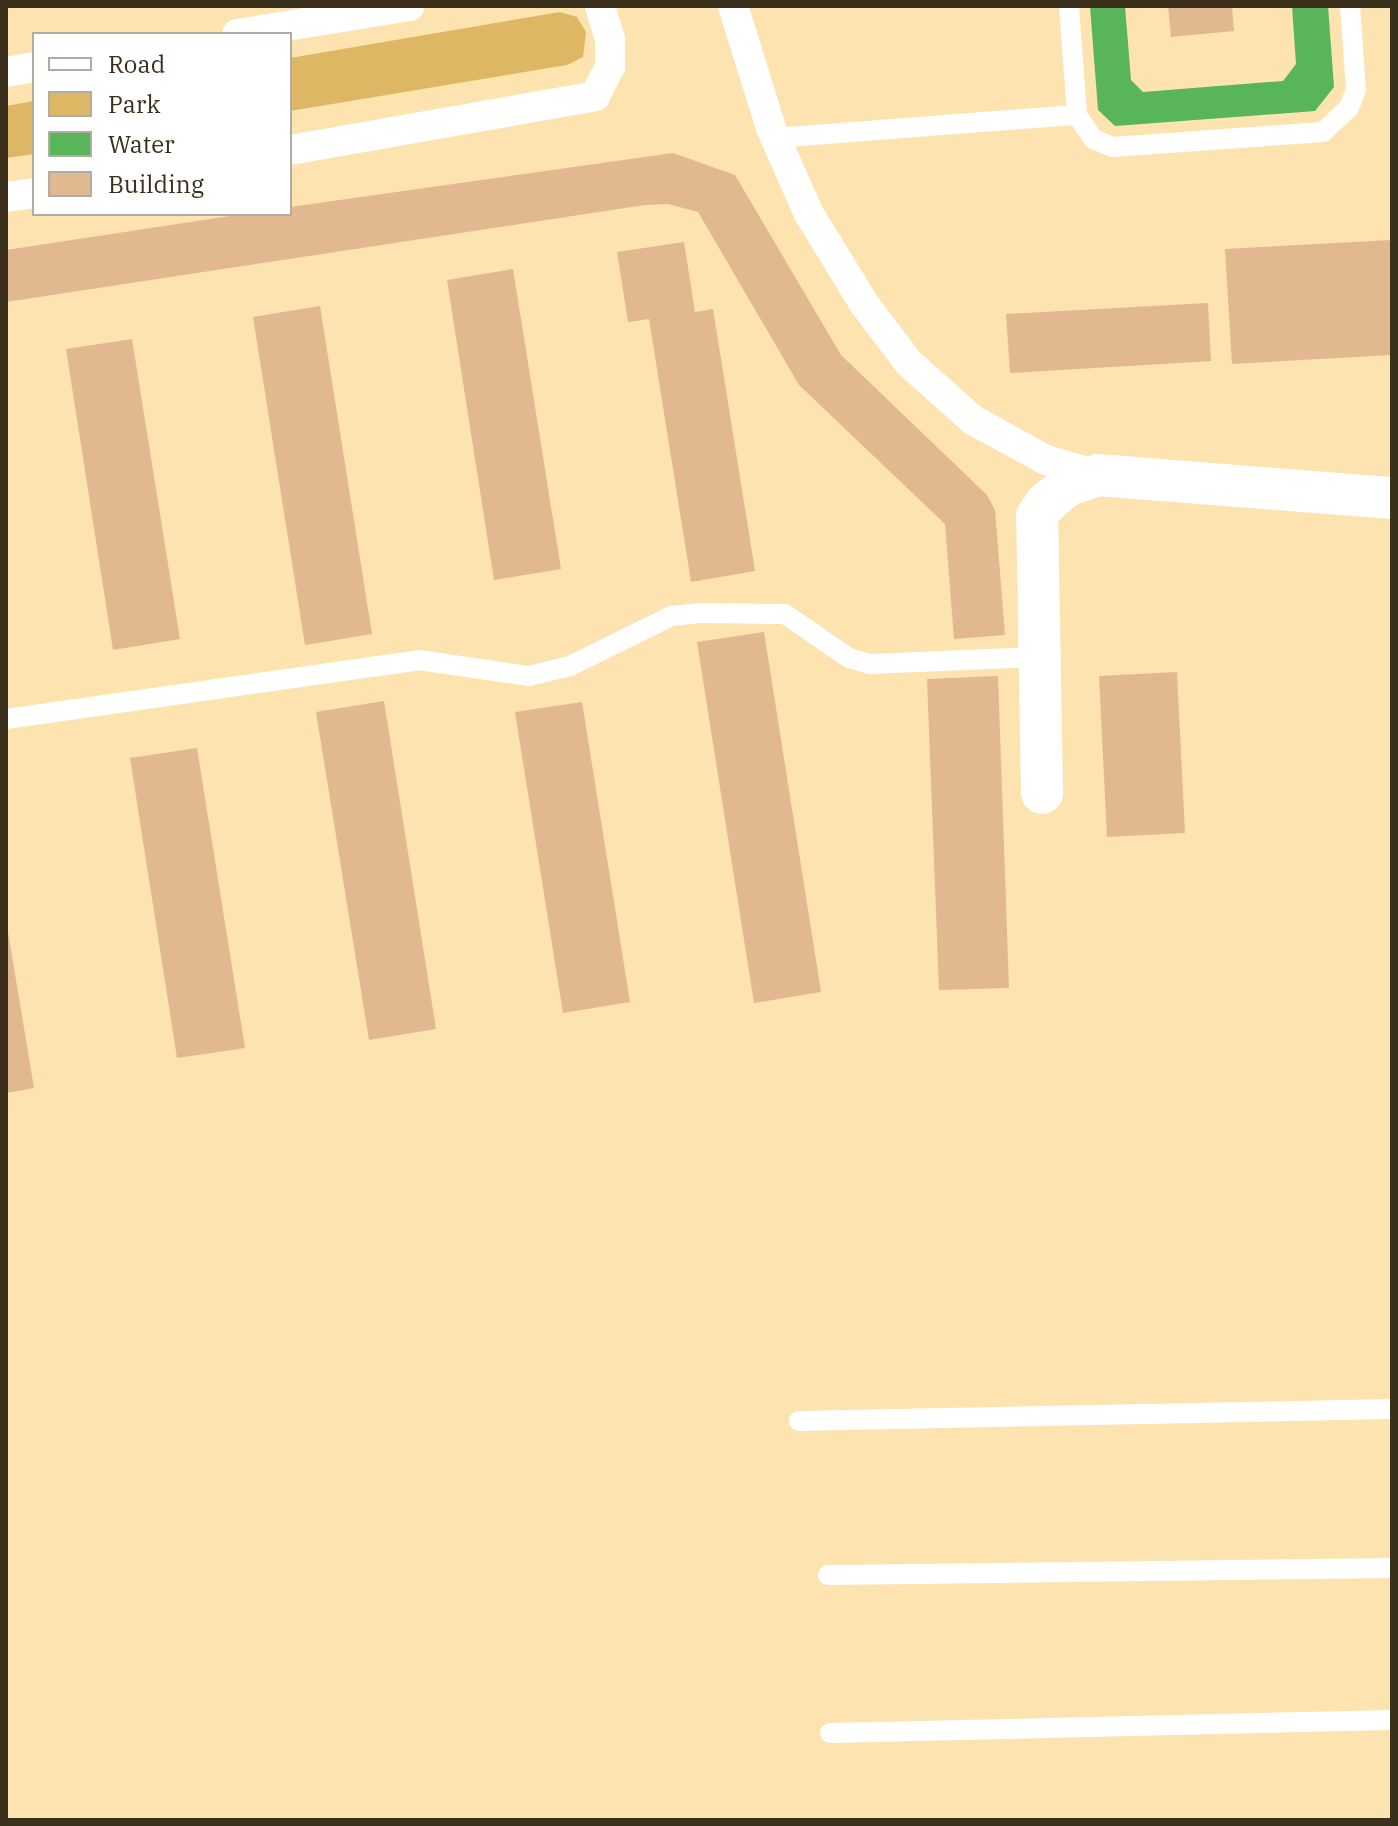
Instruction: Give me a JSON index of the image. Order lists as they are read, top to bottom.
{
  "legend": [
    "Road",
    "Park",
    "Water",
    "Building"
  ]
}
